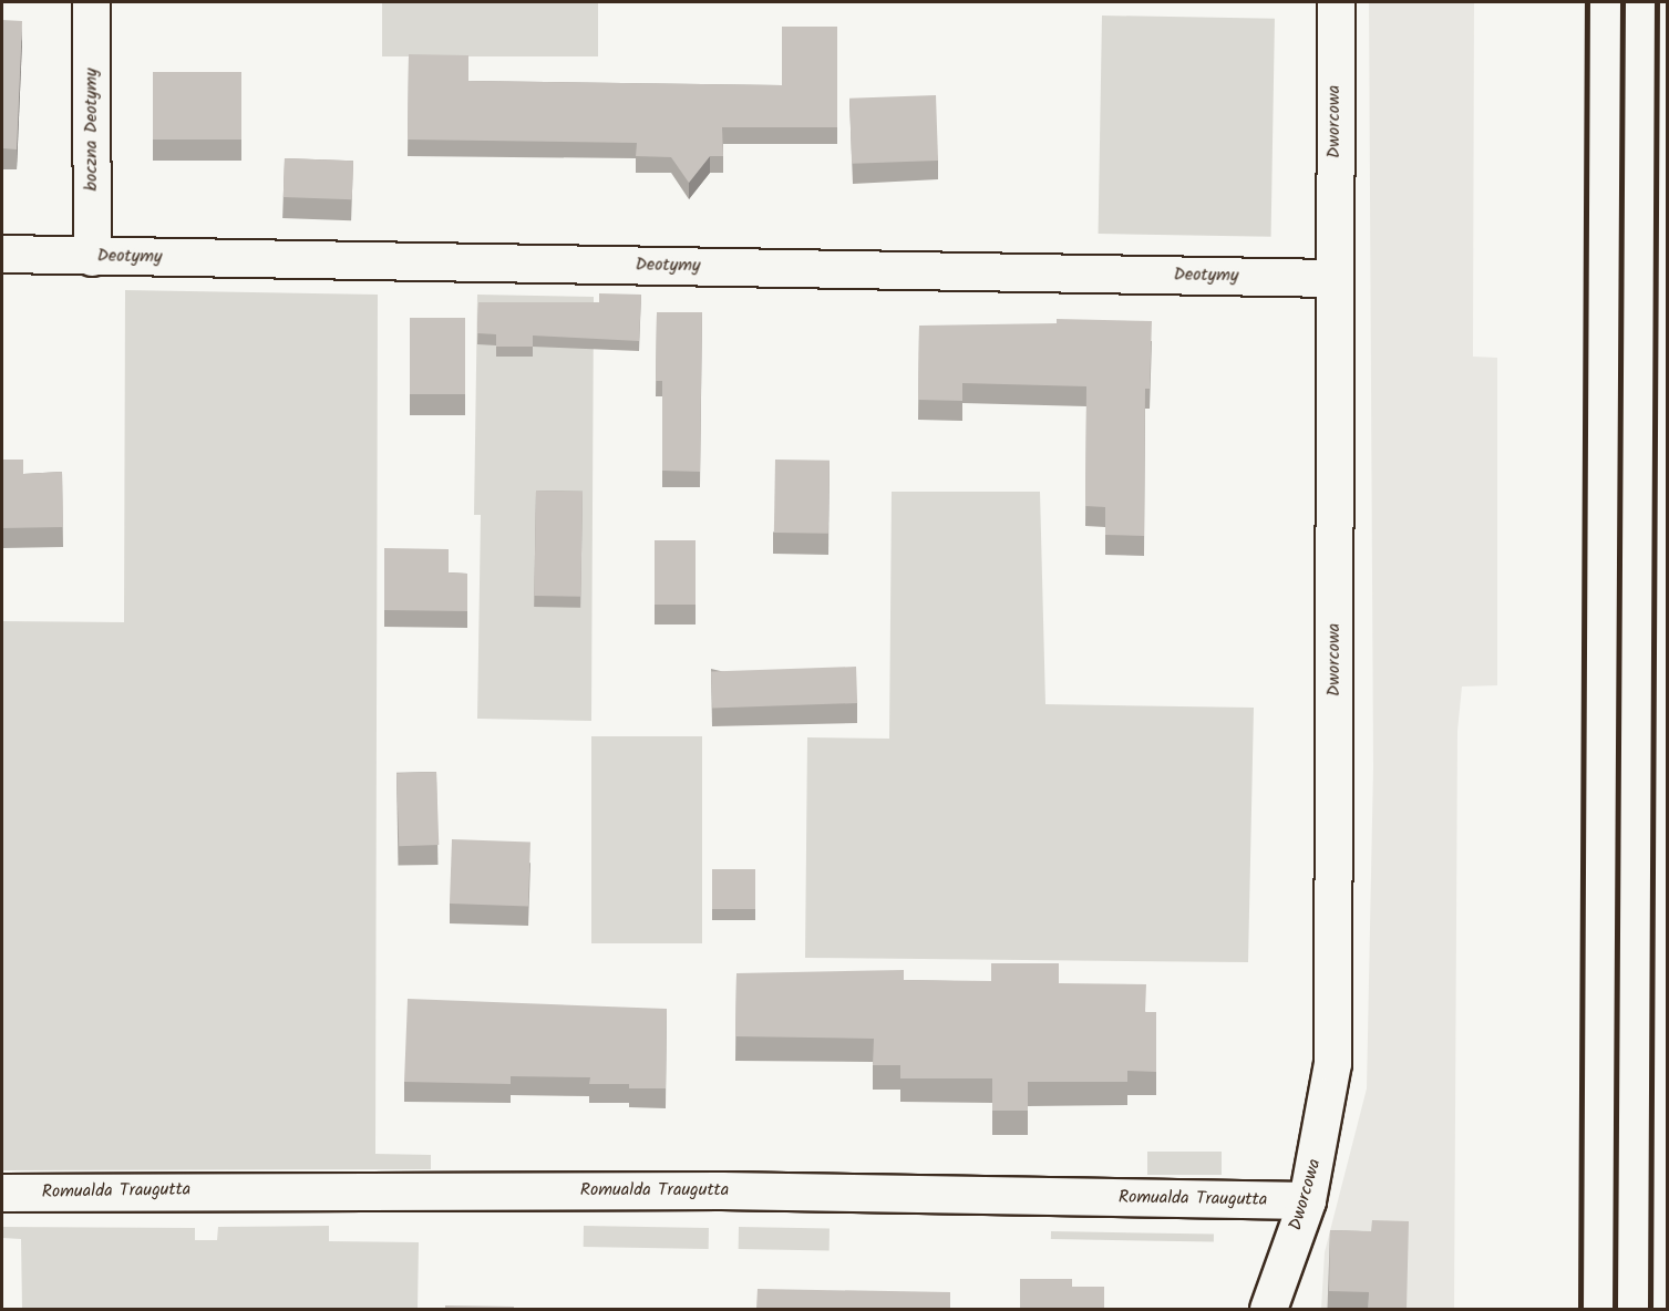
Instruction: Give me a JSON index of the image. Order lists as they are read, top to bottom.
{
  "streets": {
    "street": [
      "Dworcowa",
      "boczna Deotymy",
      "Deotymy",
      "Romualda Traugutta"
    ]
  },
  "crossings": [
    ["Dworcowa", "Deotymy"],
    ["Dworcowa", "Romualda Traugutta"],
    ["boczna Deotymy", "Deotymy"]
  ]
}
